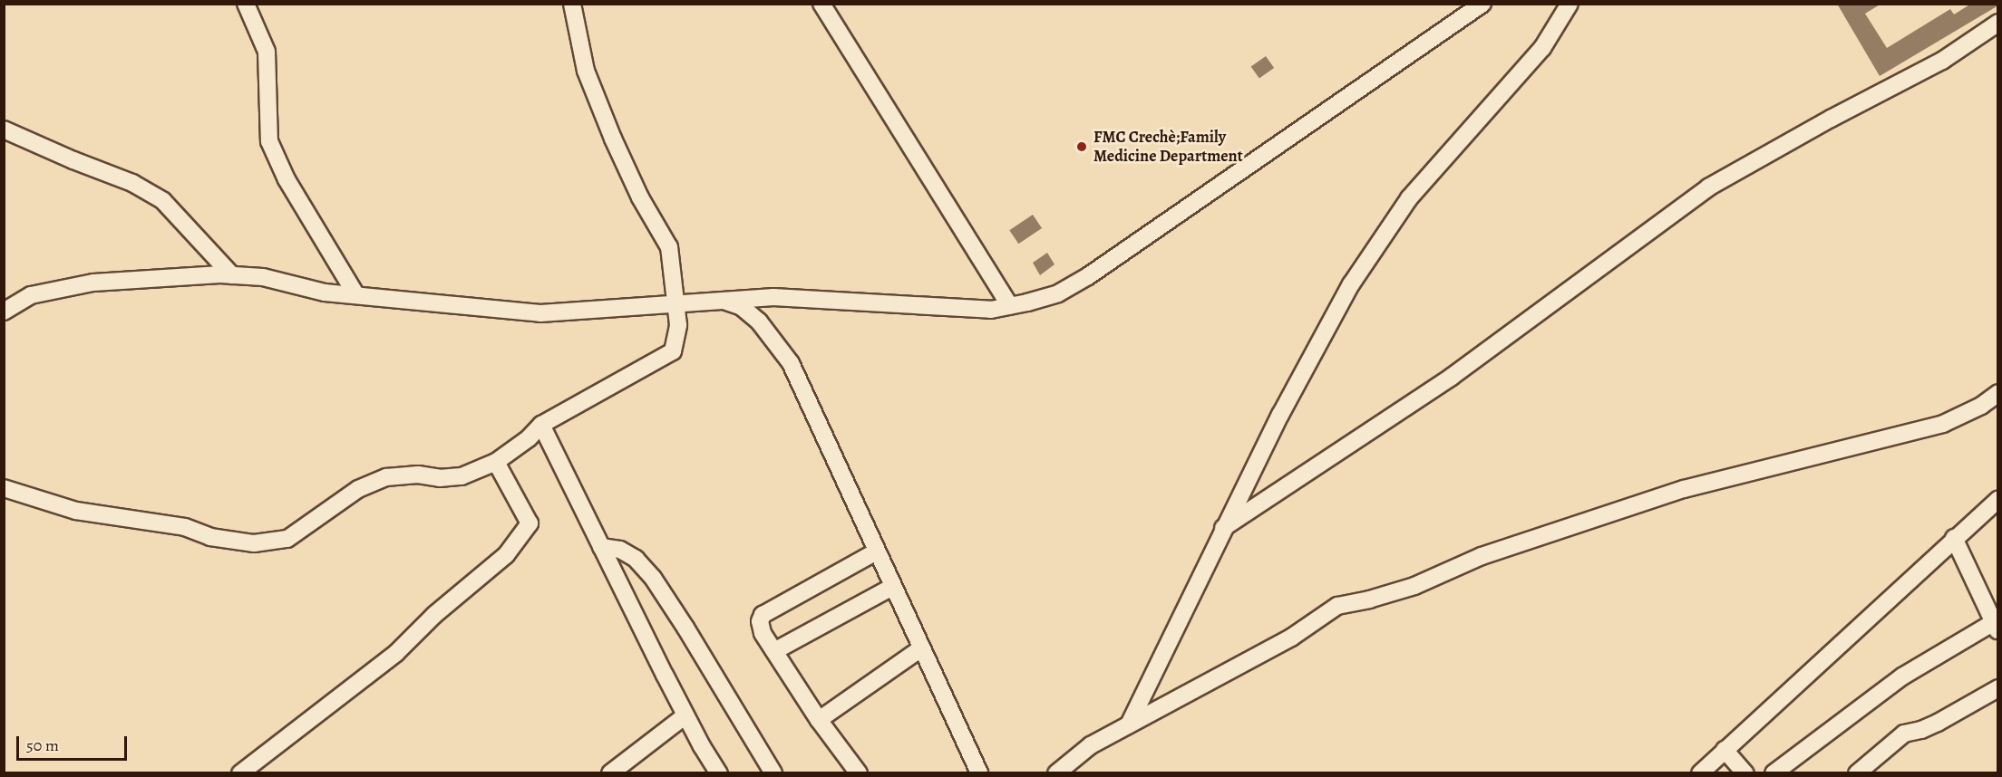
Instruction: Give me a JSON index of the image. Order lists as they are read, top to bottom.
{
  "places": ["FMC Crechè;Family Medicine Department"],
  "scale_bar": "50 m"
}
